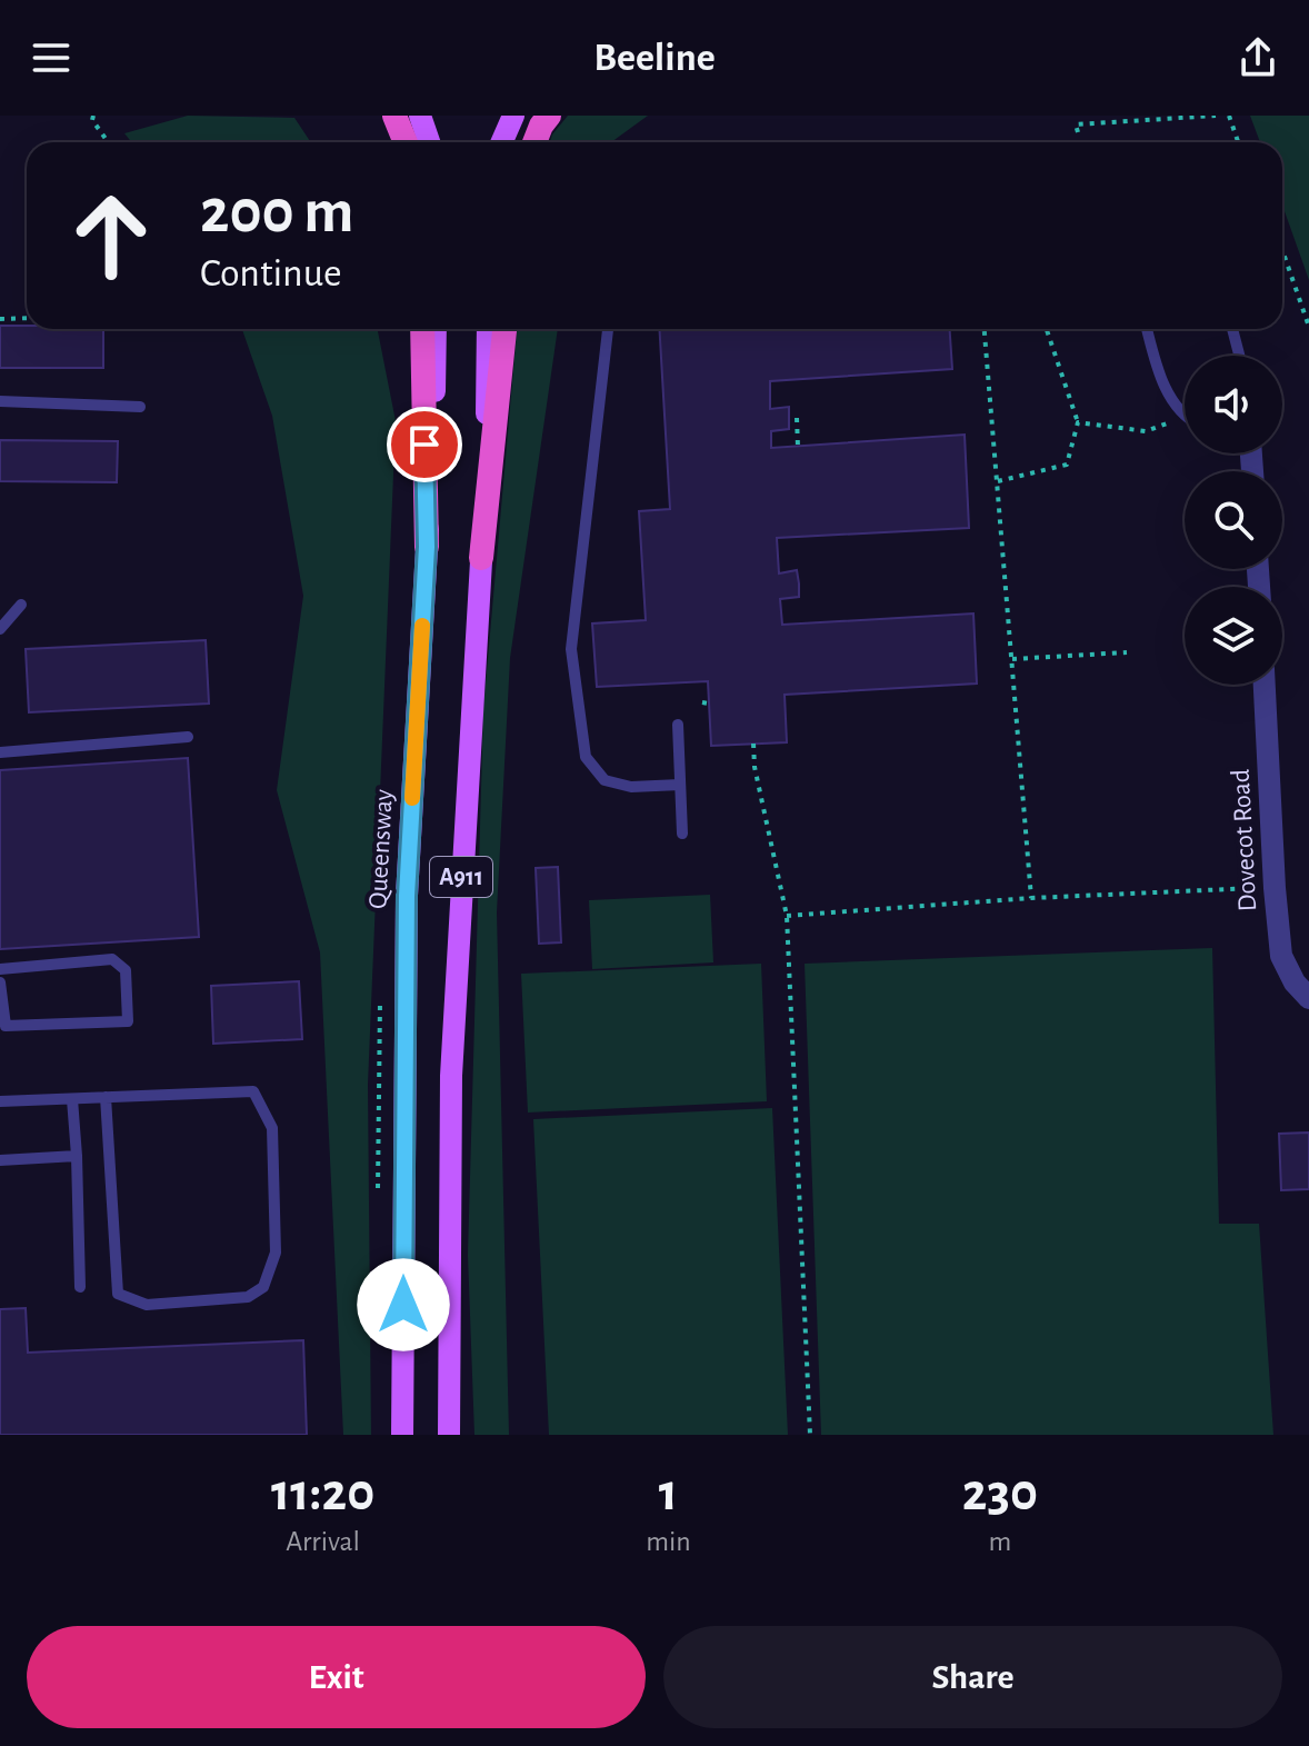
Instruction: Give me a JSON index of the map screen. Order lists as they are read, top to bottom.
{
  "streets": {
    "main road": ["Queensway", "A911"],
    "street": ["Dovecot Road"]
  },
  "page": {
    "header": "Beeline",
    "turn": ["200 m", "Continue"],
    "eta": [
      "11:20",
      "Arrival",
      "1",
      "min",
      "230",
      "m"
    ],
    "buttons": ["Exit", "Share"]
  }
}
